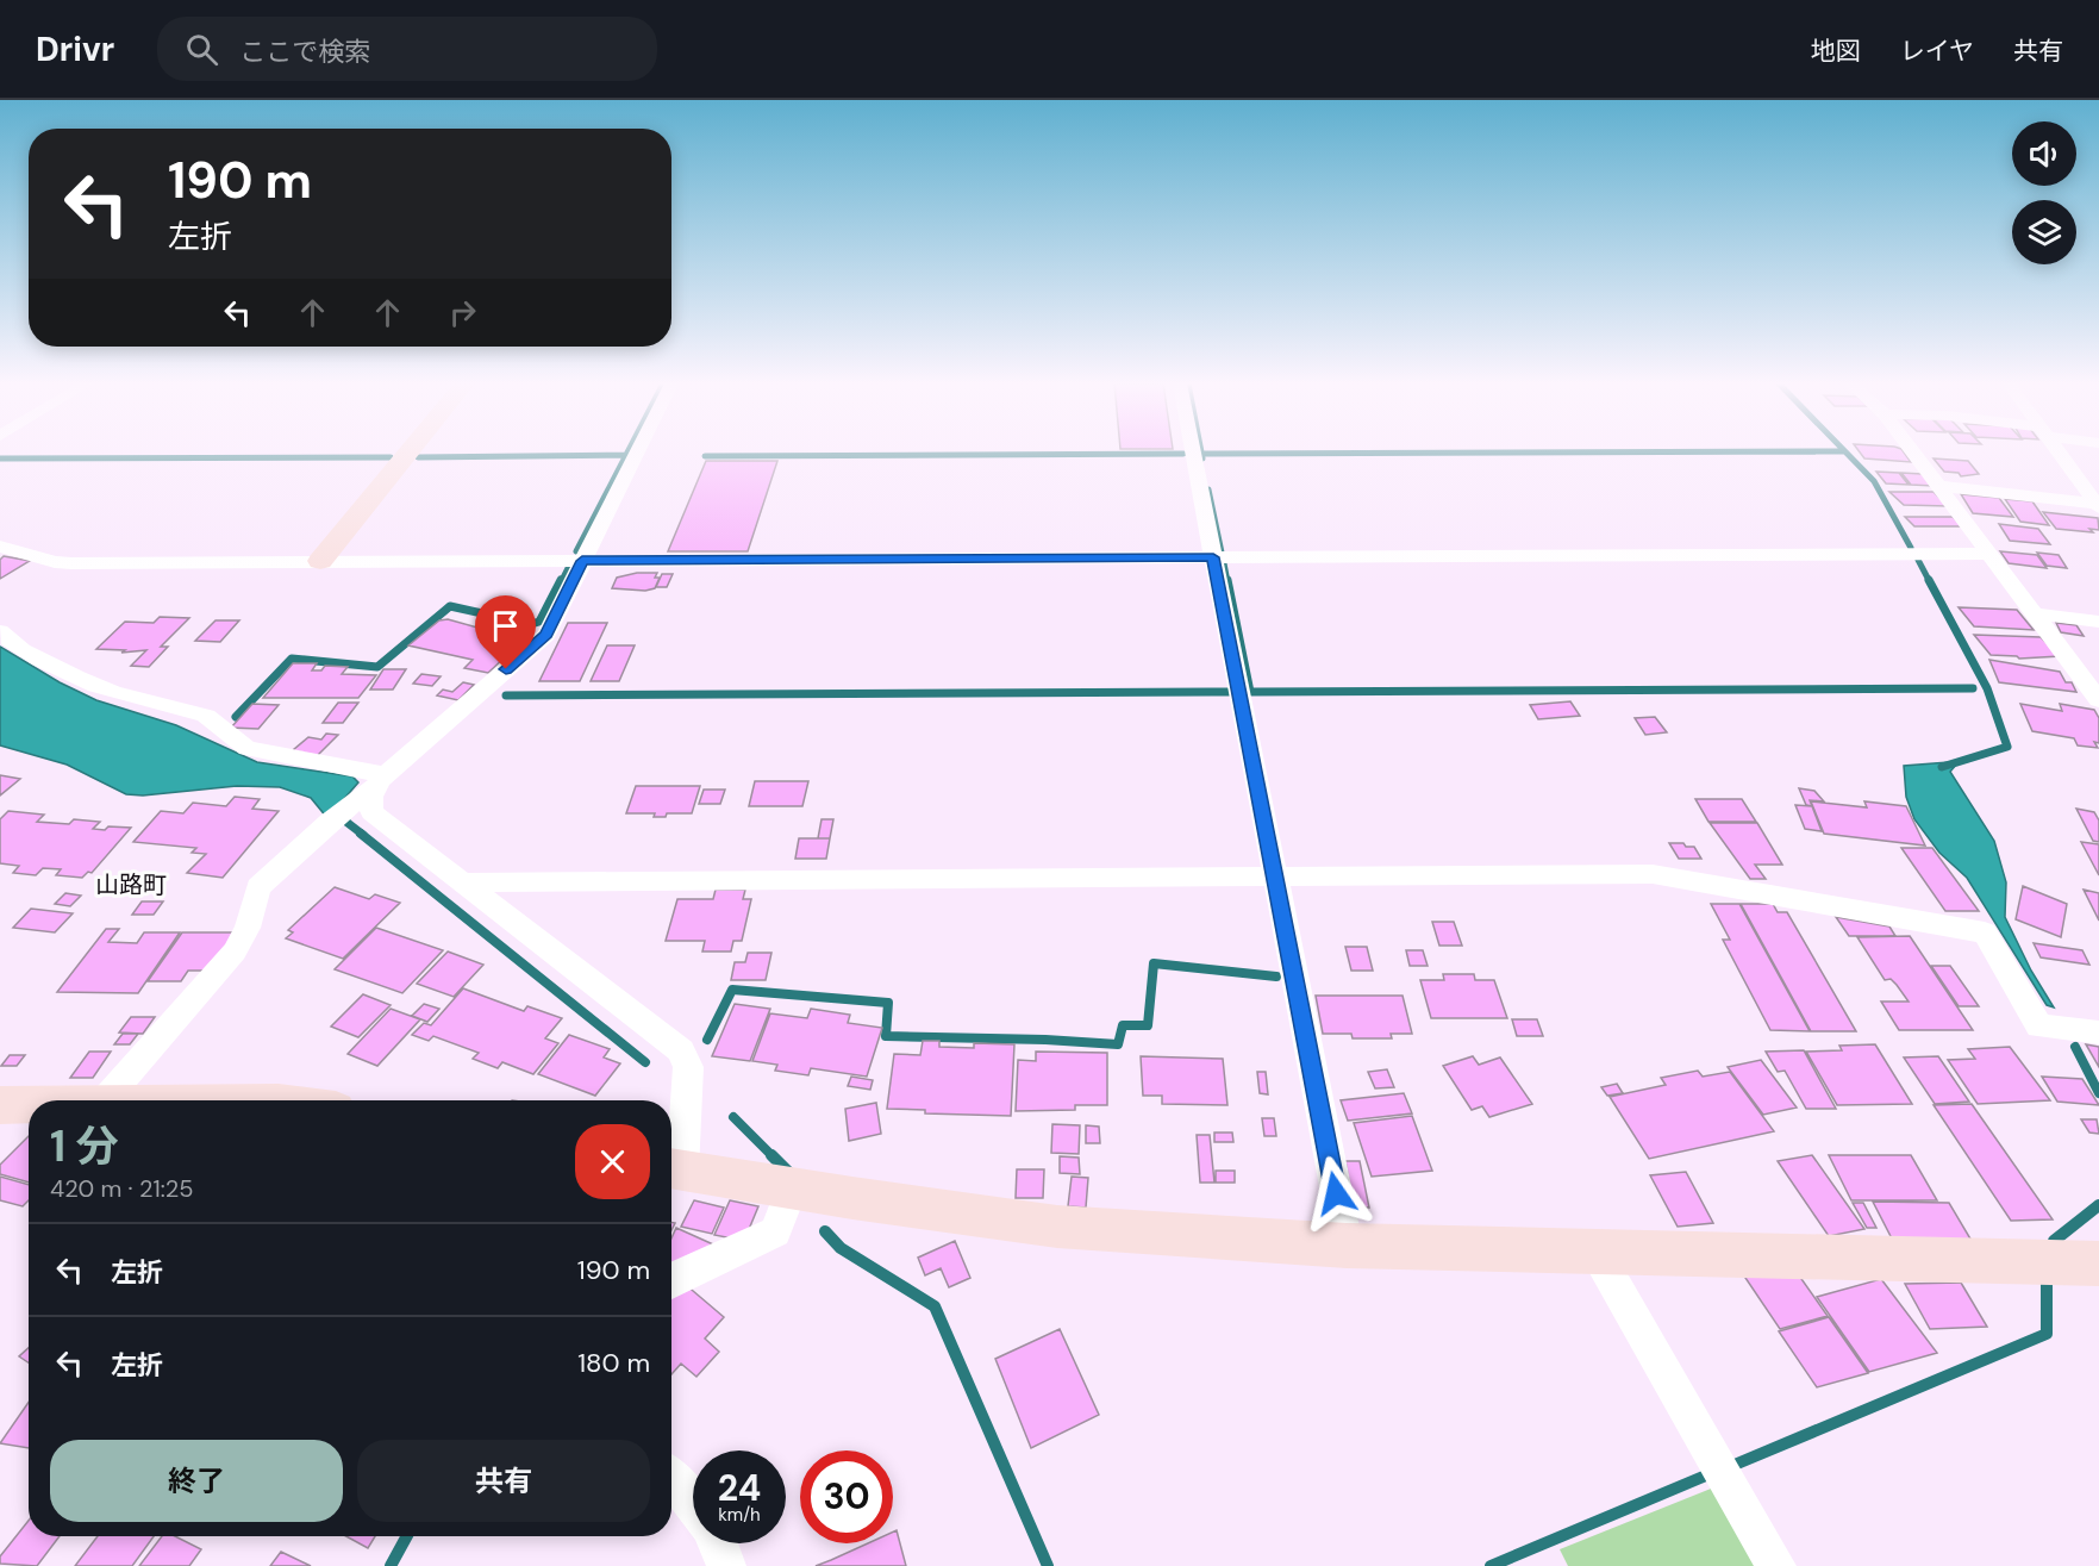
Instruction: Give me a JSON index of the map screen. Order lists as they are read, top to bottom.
{
  "districts": ["山路町"],
  "page": {
    "header": "Drivr",
    "search": "ここで検索",
    "nav": ["地図", "レイヤ", "共有"],
    "turn": ["190 m", "左折"],
    "heading": ["1 分", "420 m · 21:25"],
    "list": [
      {
        "name": "左折",
        "value": "190 m"
      },
      {
        "name": "左折",
        "value": "180 m"
      }
    ],
    "buttons": ["終了", "共有"],
    "speed": "24 km/h",
    "limit": "30"
  }
}
